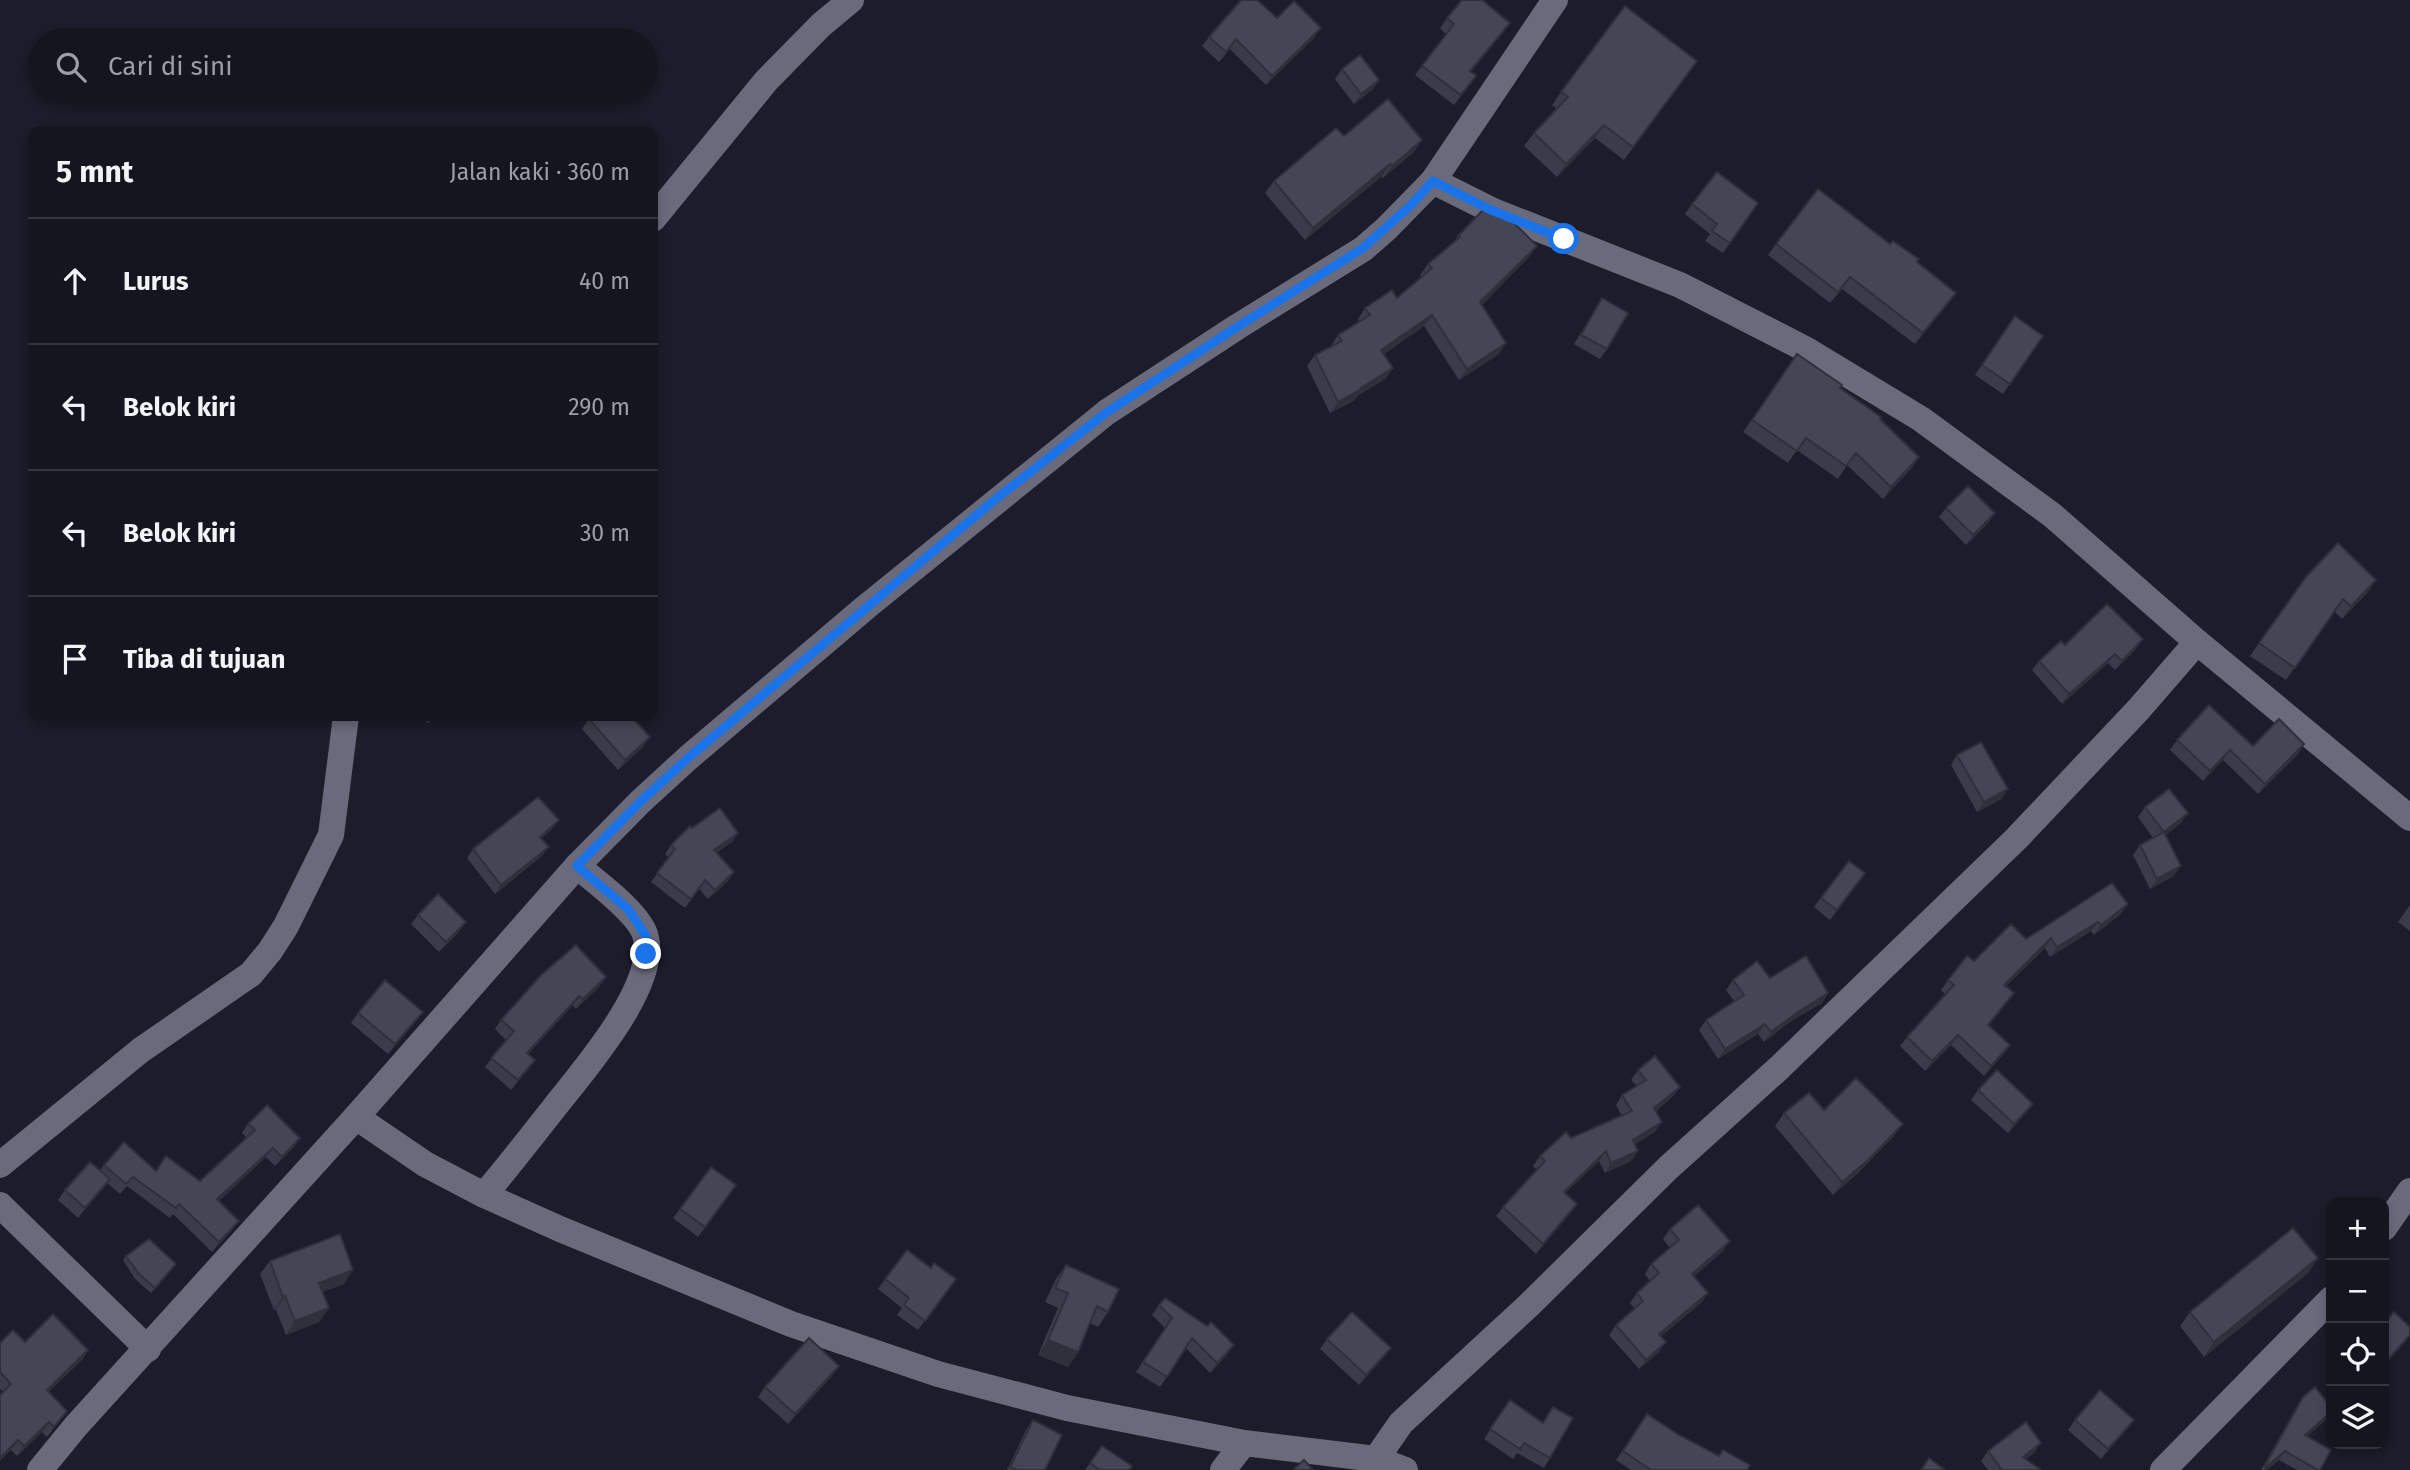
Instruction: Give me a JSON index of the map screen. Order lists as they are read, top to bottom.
{
  "page": {
    "search": "Cari di sini",
    "heading": ["5 mnt", "Jalan kaki · 360 m"],
    "list": [
      ["Lurus", "40 m"],
      ["Belok kiri", "290 m"],
      ["Belok kiri", "30 m"],
      "Tiba di tujuan"
    ],
    "map_buttons": ["+", "−"]
  }
}
